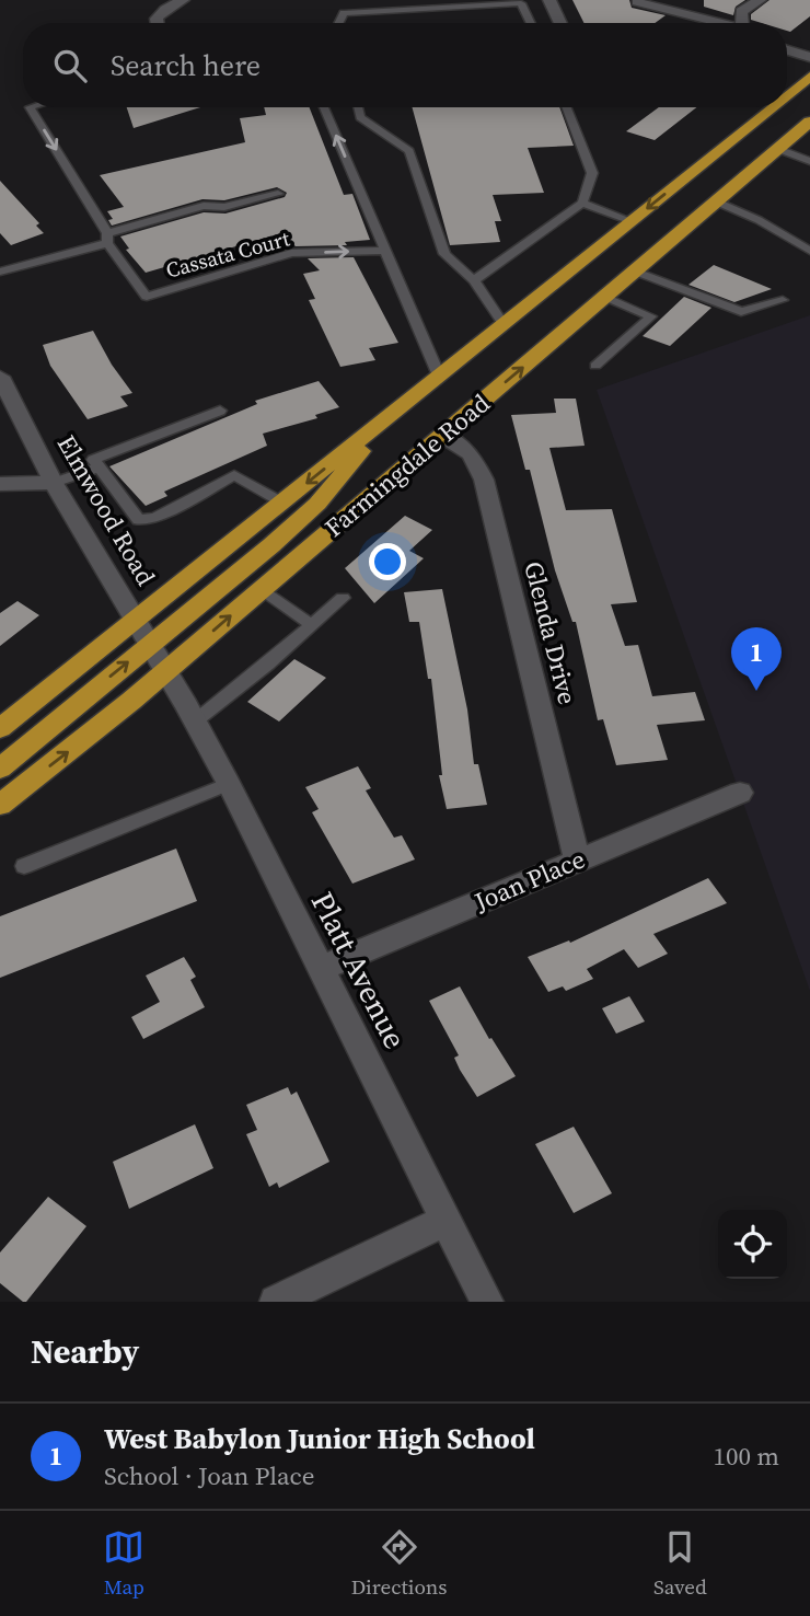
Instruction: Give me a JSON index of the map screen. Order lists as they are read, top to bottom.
{
  "streets": {
    "main road": ["Farmingdale Road"],
    "street": [
      "Elmwood Road",
      "Glenda Drive",
      "Joan Place",
      "Platt Avenue"
    ],
    "lane": ["Cassata Court"]
  },
  "crossings": [
    ["Farmingdale Road", "Elmwood Road"],
    ["Farmingdale Road", "Glenda Drive"],
    ["Farmingdale Road", "Platt Avenue"],
    ["Elmwood Road", "Platt Avenue"],
    ["Glenda Drive", "Joan Place"],
    ["Joan Place", "Platt Avenue"]
  ],
  "one_way": ["Cassata Court"],
  "page": {
    "search": "Search here",
    "pins": "1",
    "heading": "Nearby",
    "list": [
      {
        "mark": "1",
        "name": "West Babylon Junior High School",
        "note": "School · Joan Place",
        "value": "100 m"
      }
    ],
    "nav": ["Map", "Directions", "Saved"]
  }
}
